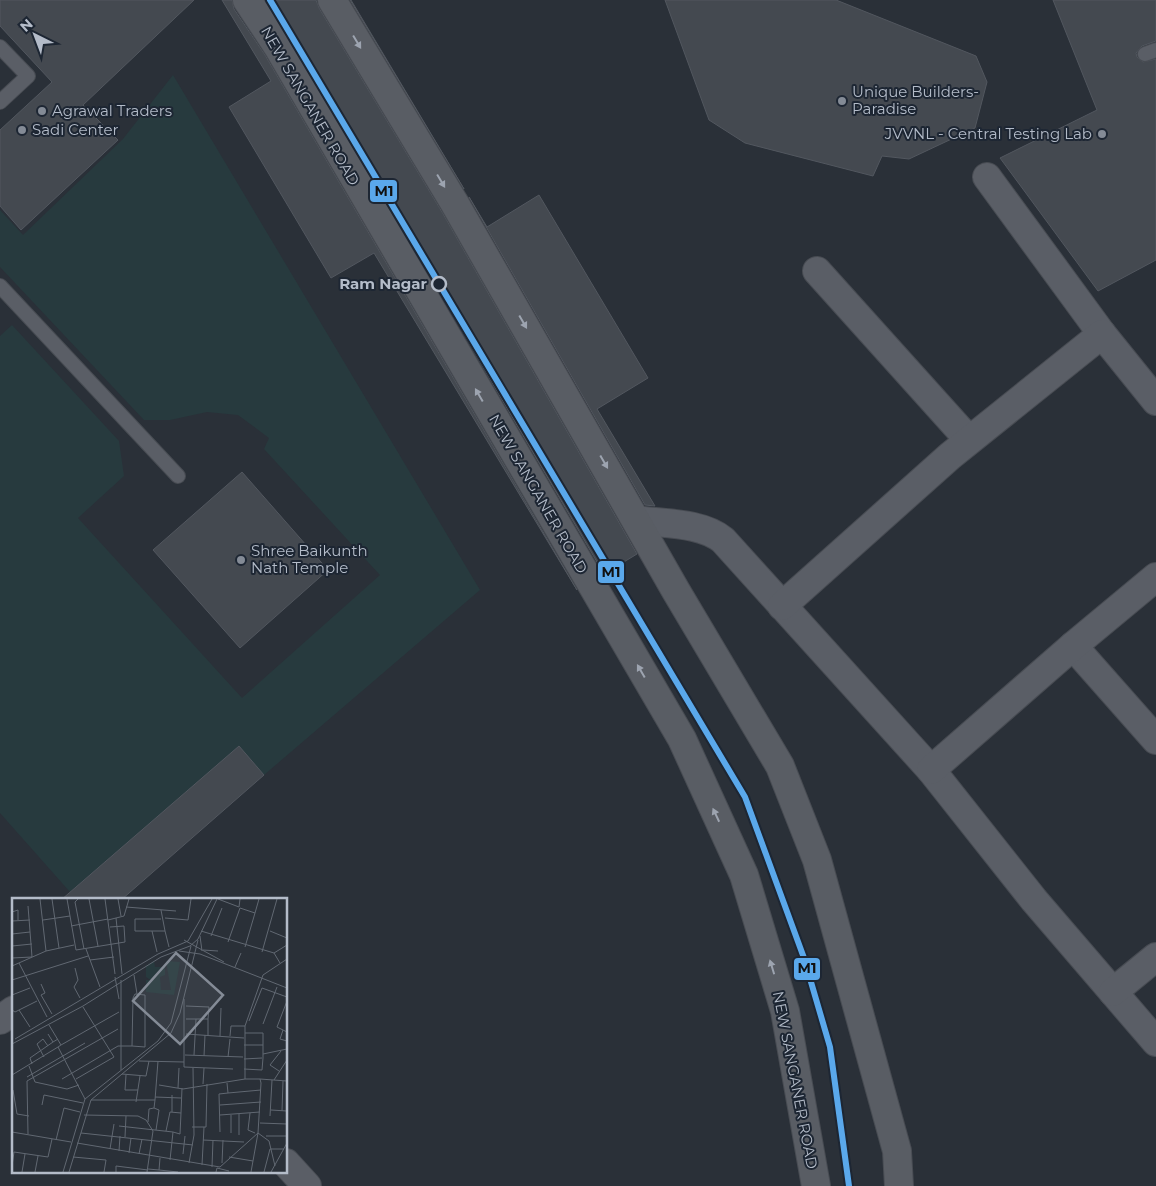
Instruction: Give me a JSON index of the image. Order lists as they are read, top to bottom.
{
  "streets": {
    "main road": ["NEW SANGANER ROAD"]
  },
  "places": [
    "Unique Builders- Paradise",
    "Agrawal Traders",
    "Sadi Center",
    "JVVNL - Central Testing Lab",
    "Ram Nagar",
    "Shree Baikunth Nath Temple"
  ],
  "lines": ["transit line M1"],
  "north": "top left"
}
